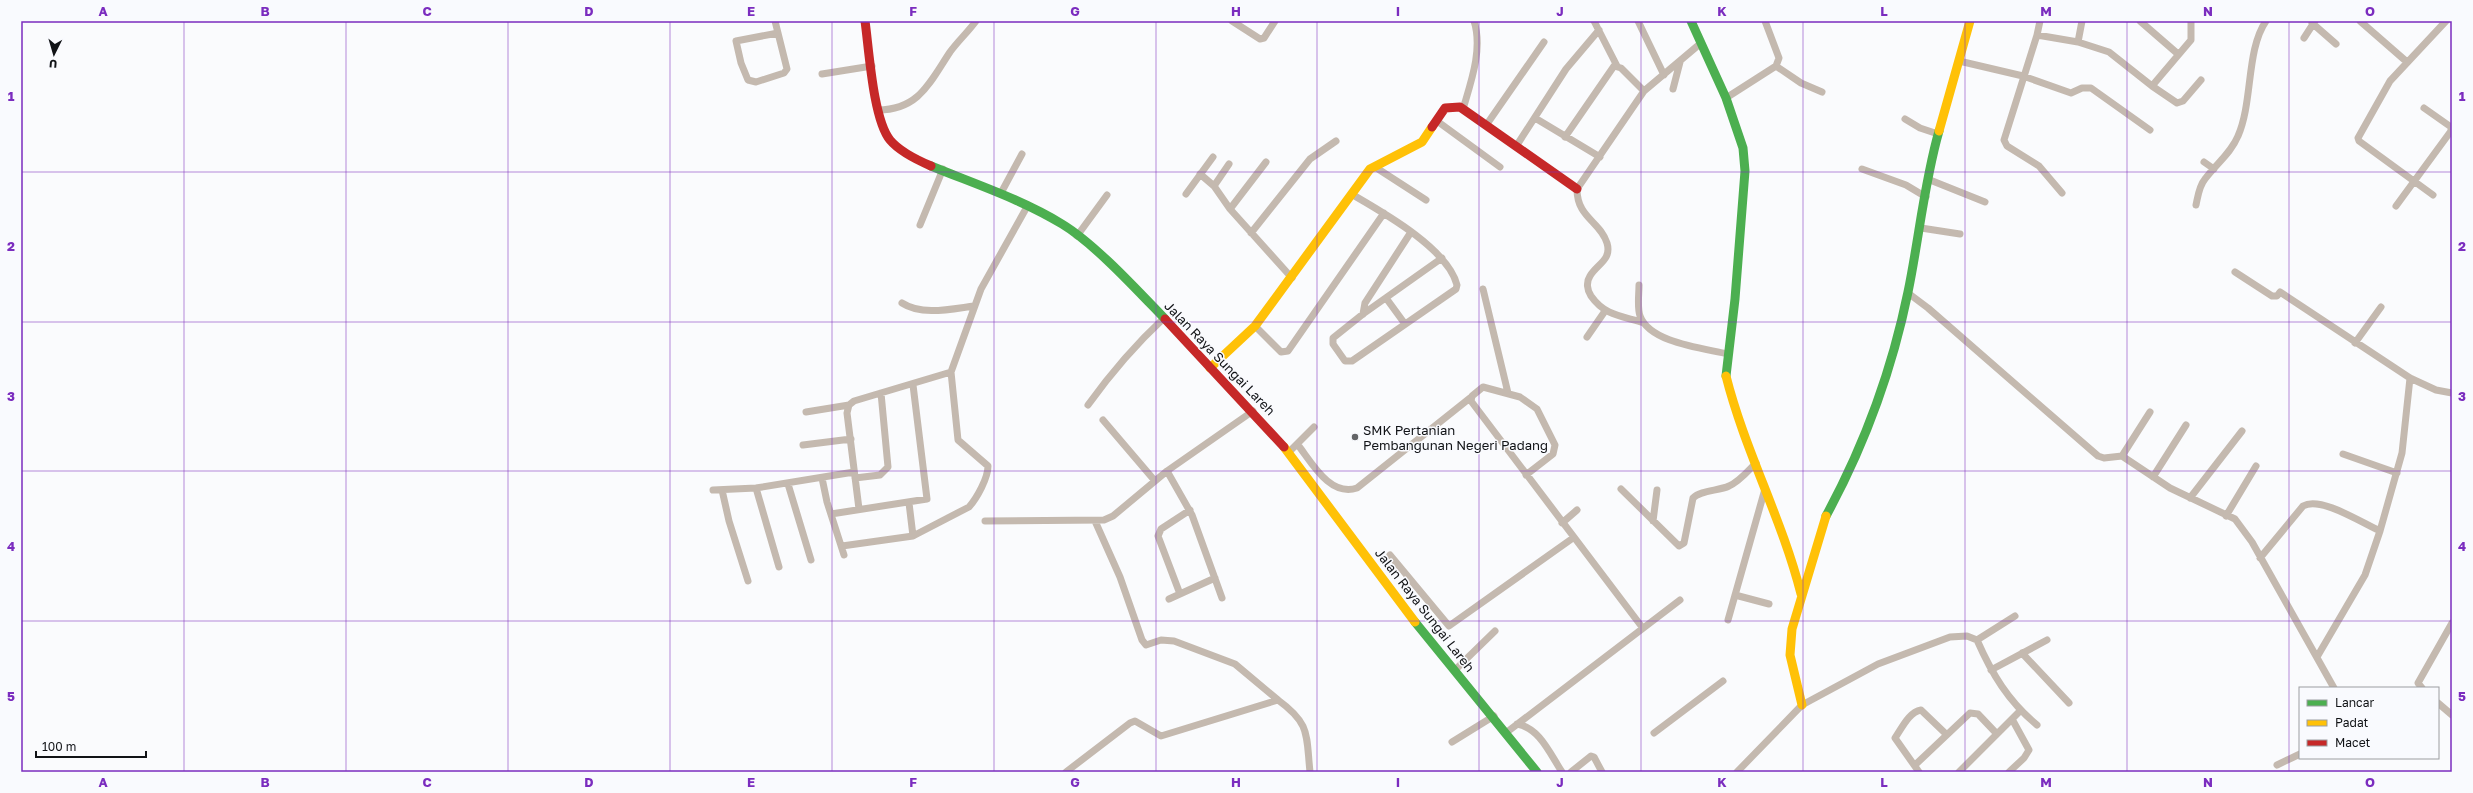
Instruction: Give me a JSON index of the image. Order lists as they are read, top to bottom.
{
  "streets": {
    "street": ["Jalan Raya Sungai Lareh"]
  },
  "places": ["SMK Pertanian Pembangunan Negeri Padang"],
  "legend": ["Lancar", "Padat", "Macet"],
  "scale_bar": "100 m",
  "north": "bottom",
  "grid": {
    "columns": [
      "A",
      "B",
      "C",
      "D",
      "E",
      "F",
      "G",
      "H",
      "I",
      "J",
      "K",
      "L",
      "M",
      "N",
      "O"
    ],
    "rows": [
      "1",
      "2",
      "3",
      "4",
      "5"
    ]
  }
}
